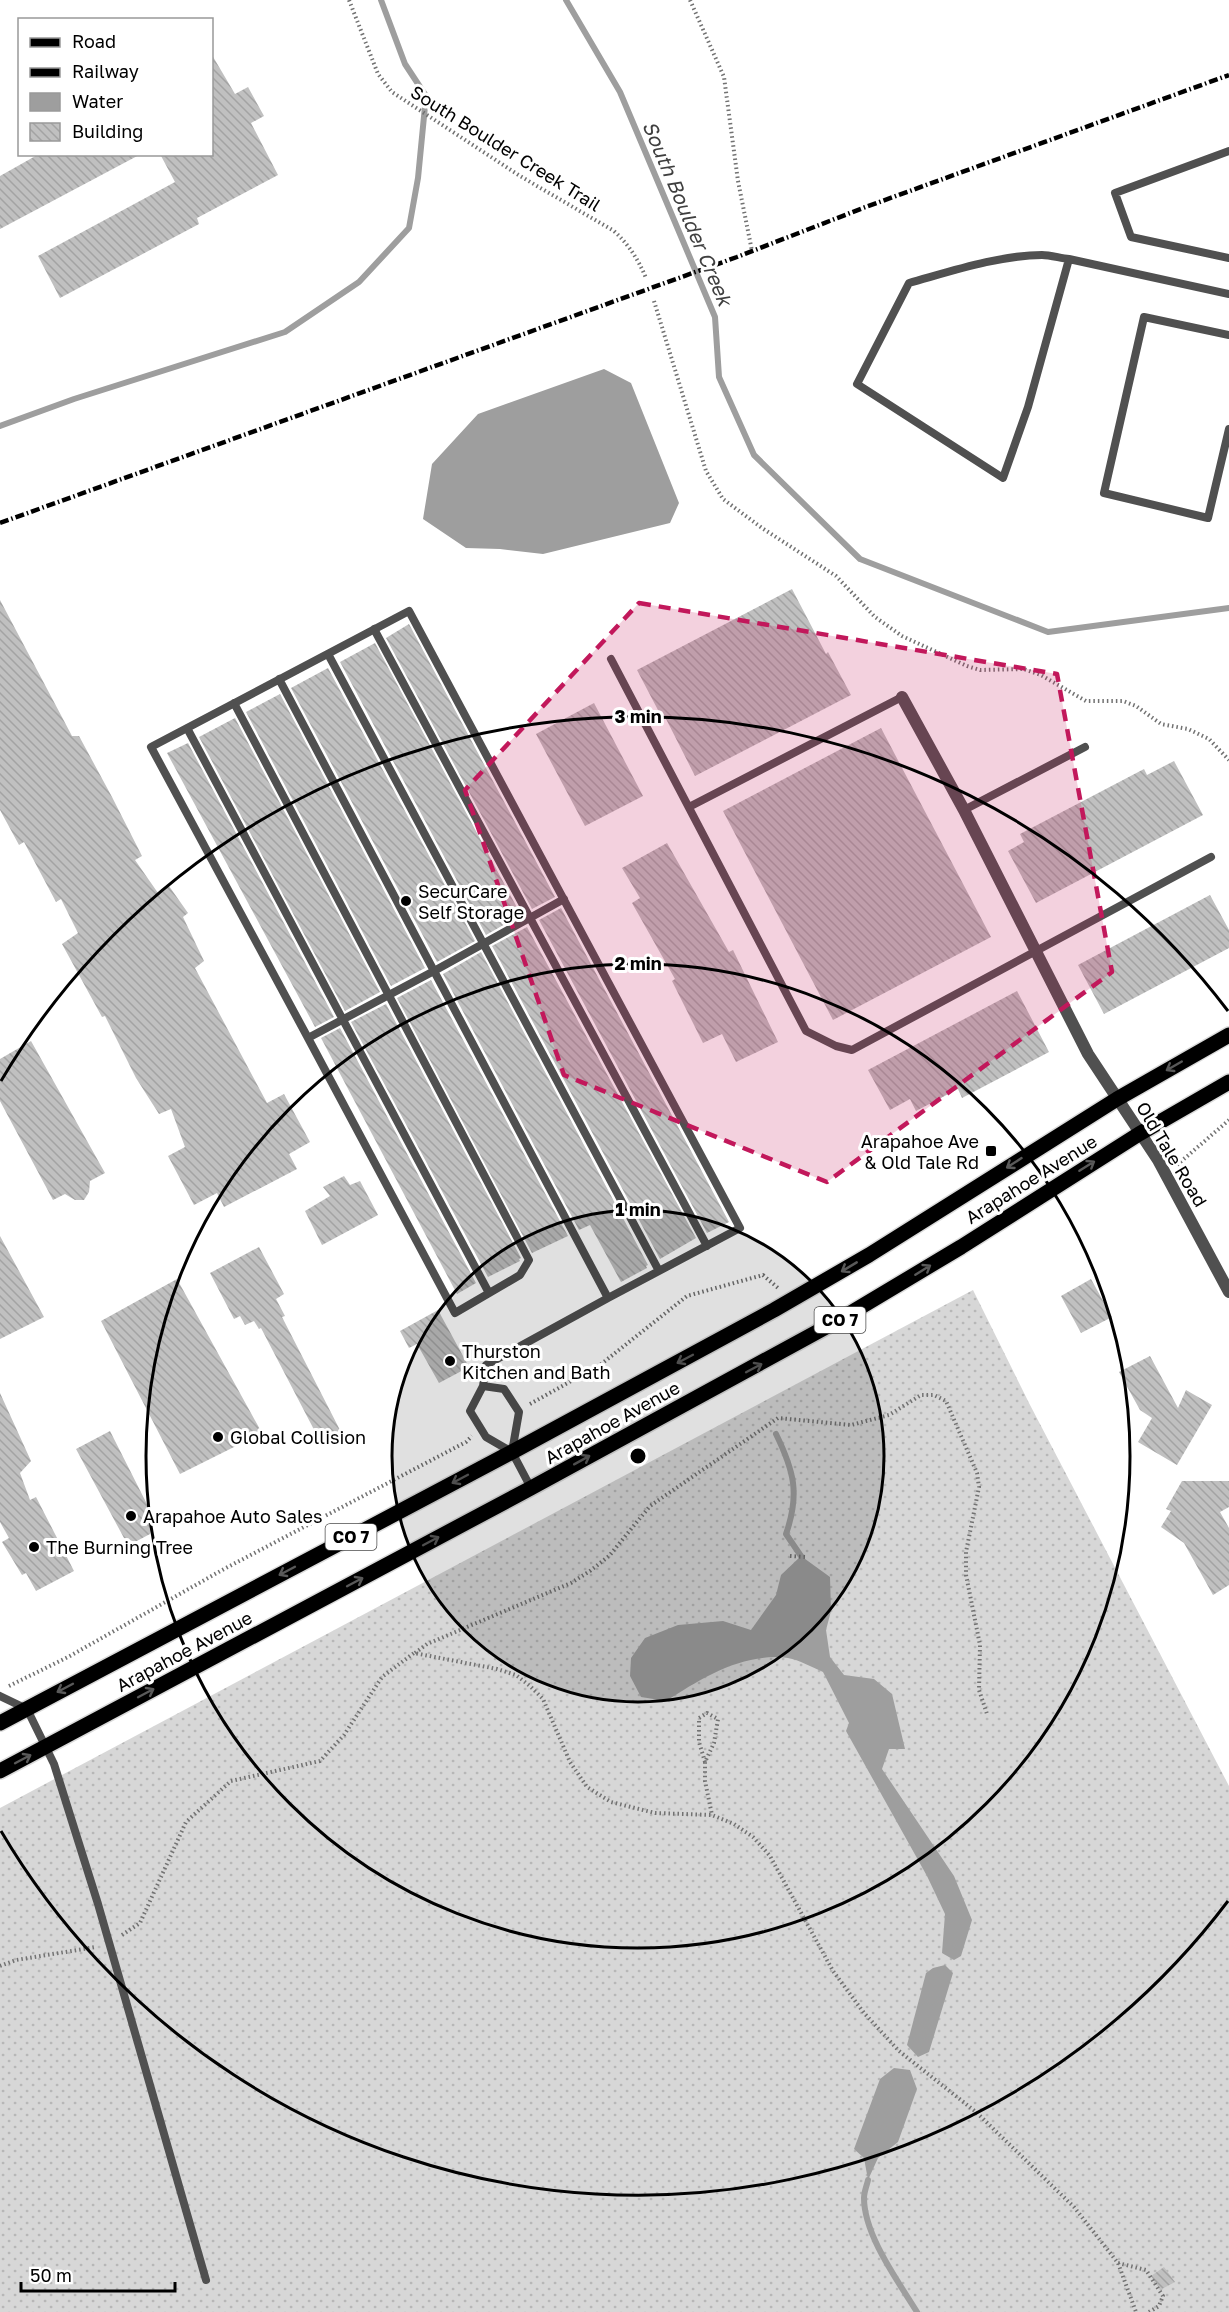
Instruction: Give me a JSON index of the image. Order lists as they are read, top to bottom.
{
  "streets": {
    "main road": ["Arapahoe Avenue", "CO 7"],
    "street": ["Old Tale Road"],
    "path": ["South Boulder Creek Trail"]
  },
  "crossings": [
    ["Old Tale Road", "Arapahoe Avenue"]
  ],
  "water": ["South Boulder Creek"],
  "places": {
    "other": [
      "SecurCare Self Storage",
      "Thurston Kitchen and Bath",
      "Global Collision",
      "Arapahoe Auto Sales",
      "The Burning Tree"
    ],
    "transit": ["Arapahoe Ave & Old Tale Rd"]
  },
  "legend": [
    "Road",
    "Railway",
    "Water",
    "Building"
  ],
  "scale_bar": "50 m",
  "rings": ["3 min", "2 min", "1 min"]
}
